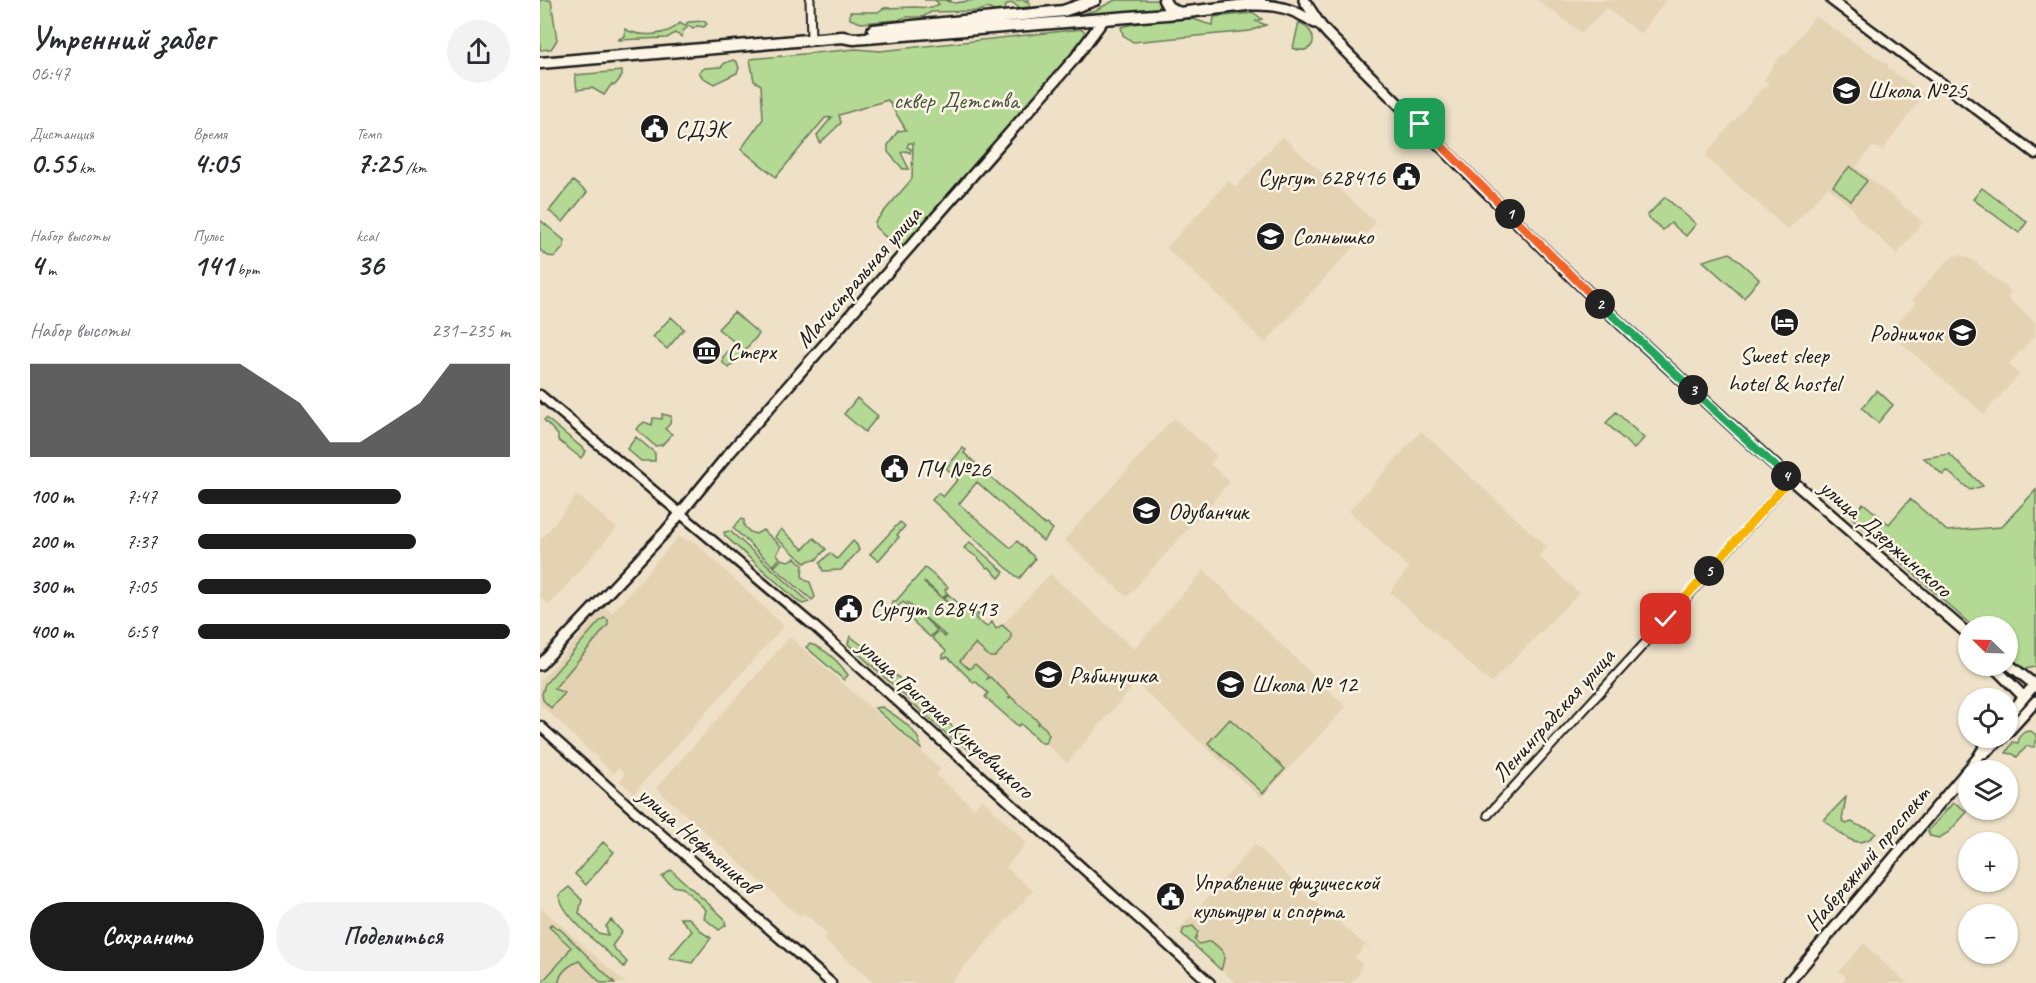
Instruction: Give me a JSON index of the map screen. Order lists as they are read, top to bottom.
{
  "streets": {
    "main road": ["Магистральная улица", "улица Дзержинского", "Набережный проспект"],
    "street": ["Ленинградская улица", "улица Григория Кукуевицкого", "улица Нефтяников"]
  },
  "crossings": [
    ["Магистральная улица", "улица Григория Кукуевицкого"],
    ["улица Дзержинского", "Ленинградская улица"]
  ],
  "parks": ["сквер Детства"],
  "places": {
    "school or university": [
      "Школа №25",
      "Солнышко",
      "Родничок",
      "Одуванчик",
      "Рябинушка",
      "Школа № 12"
    ],
    "public building": [
      "СДЭК",
      "Сургут 628416",
      "ПЧ №26",
      "Сургут 628413",
      "Управление физической культуры и спорта"
    ],
    "hotel": ["Sweet sleep hotel & hostel"],
    "museum": ["Стерх"]
  },
  "north": "top left",
  "page": {
    "heading": ["Утренний забег", "06:47"],
    "stats": [
      ["Дистанция", "0.55 km"],
      ["Время", "4:05"],
      ["Темп", "7:25 /km"],
      ["Набор высоты", "4 m"],
      ["Пульс", "141 bpm"],
      ["kcal", "36"]
    ],
    "pins": [
      "1",
      "2",
      "3",
      "4",
      "5"
    ],
    "chart": ["Набор высоты", "231–235 m"],
    "list": [
      {
        "name": "100 m",
        "note": "7:47"
      },
      {
        "name": "200 m",
        "note": "7:37"
      },
      {
        "name": "300 m",
        "note": "7:05"
      },
      {
        "name": "400 m",
        "note": "6:59"
      }
    ],
    "map_buttons": ["+", "−"],
    "buttons": ["Сохранить", "Поделиться"]
  }
}
